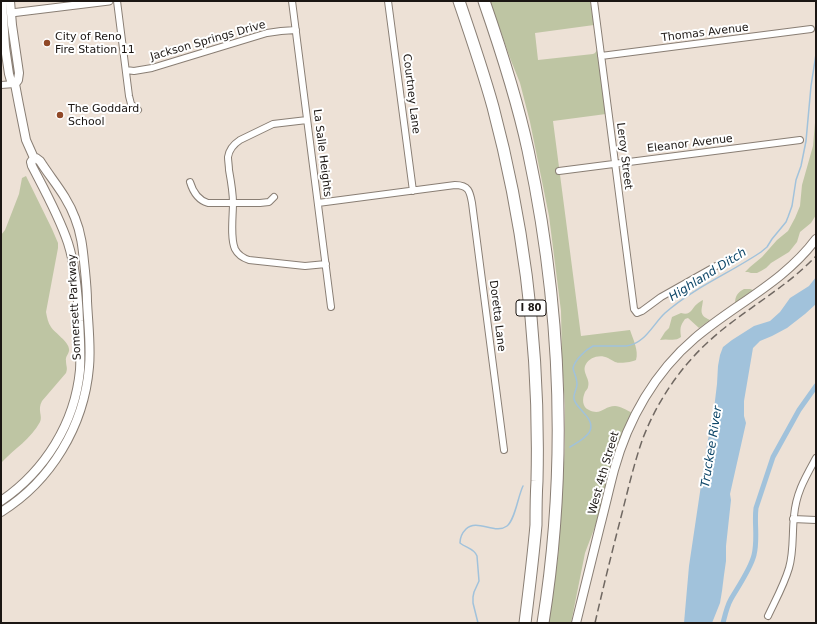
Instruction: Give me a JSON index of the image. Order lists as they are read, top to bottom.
{
  "streets": {
    "highway": ["I 80"],
    "main road": ["Somersett Parkway", "West 4th Street"],
    "street": [
      "Thomas Avenue",
      "Jackson Springs Drive",
      "Courtney Lane",
      "Eleanor Avenue",
      "La Salle Heights",
      "Leroy Street",
      "Doretta Lane"
    ]
  },
  "crossings": [
    ["Thomas Avenue", "Leroy Street"],
    ["Jackson Springs Drive", "La Salle Heights"],
    ["Courtney Lane", "Doretta Lane"],
    ["Eleanor Avenue", "Leroy Street"]
  ],
  "water": ["Highland Ditch", "Truckee River"],
  "places": ["City of Reno Fire Station 11", "The Goddard School"]
}
